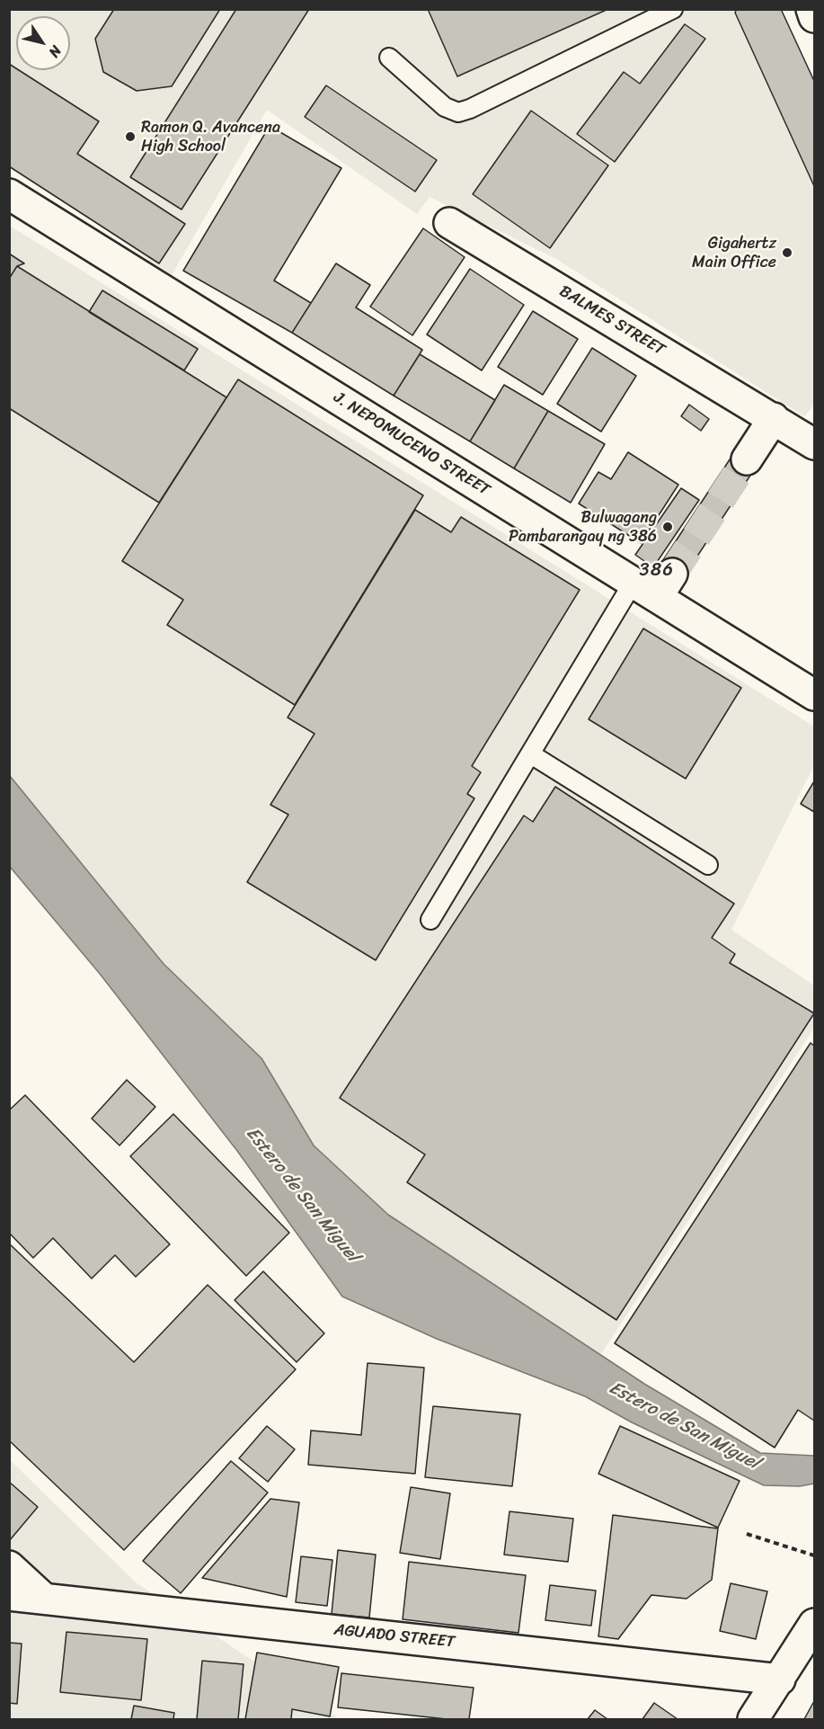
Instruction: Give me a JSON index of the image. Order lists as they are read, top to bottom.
{
  "streets": {
    "street": ["BALMES STREET", "J. NEPOMUCENO STREET", "AGUADO STREET"]
  },
  "districts": ["386"],
  "water": ["Estero de San Miguel"],
  "places": ["Ramon Q. Avancena High School", "Gigahertz Main Office", "Bulwagang Pambarangay ng 386"],
  "north": "bottom right"
}
